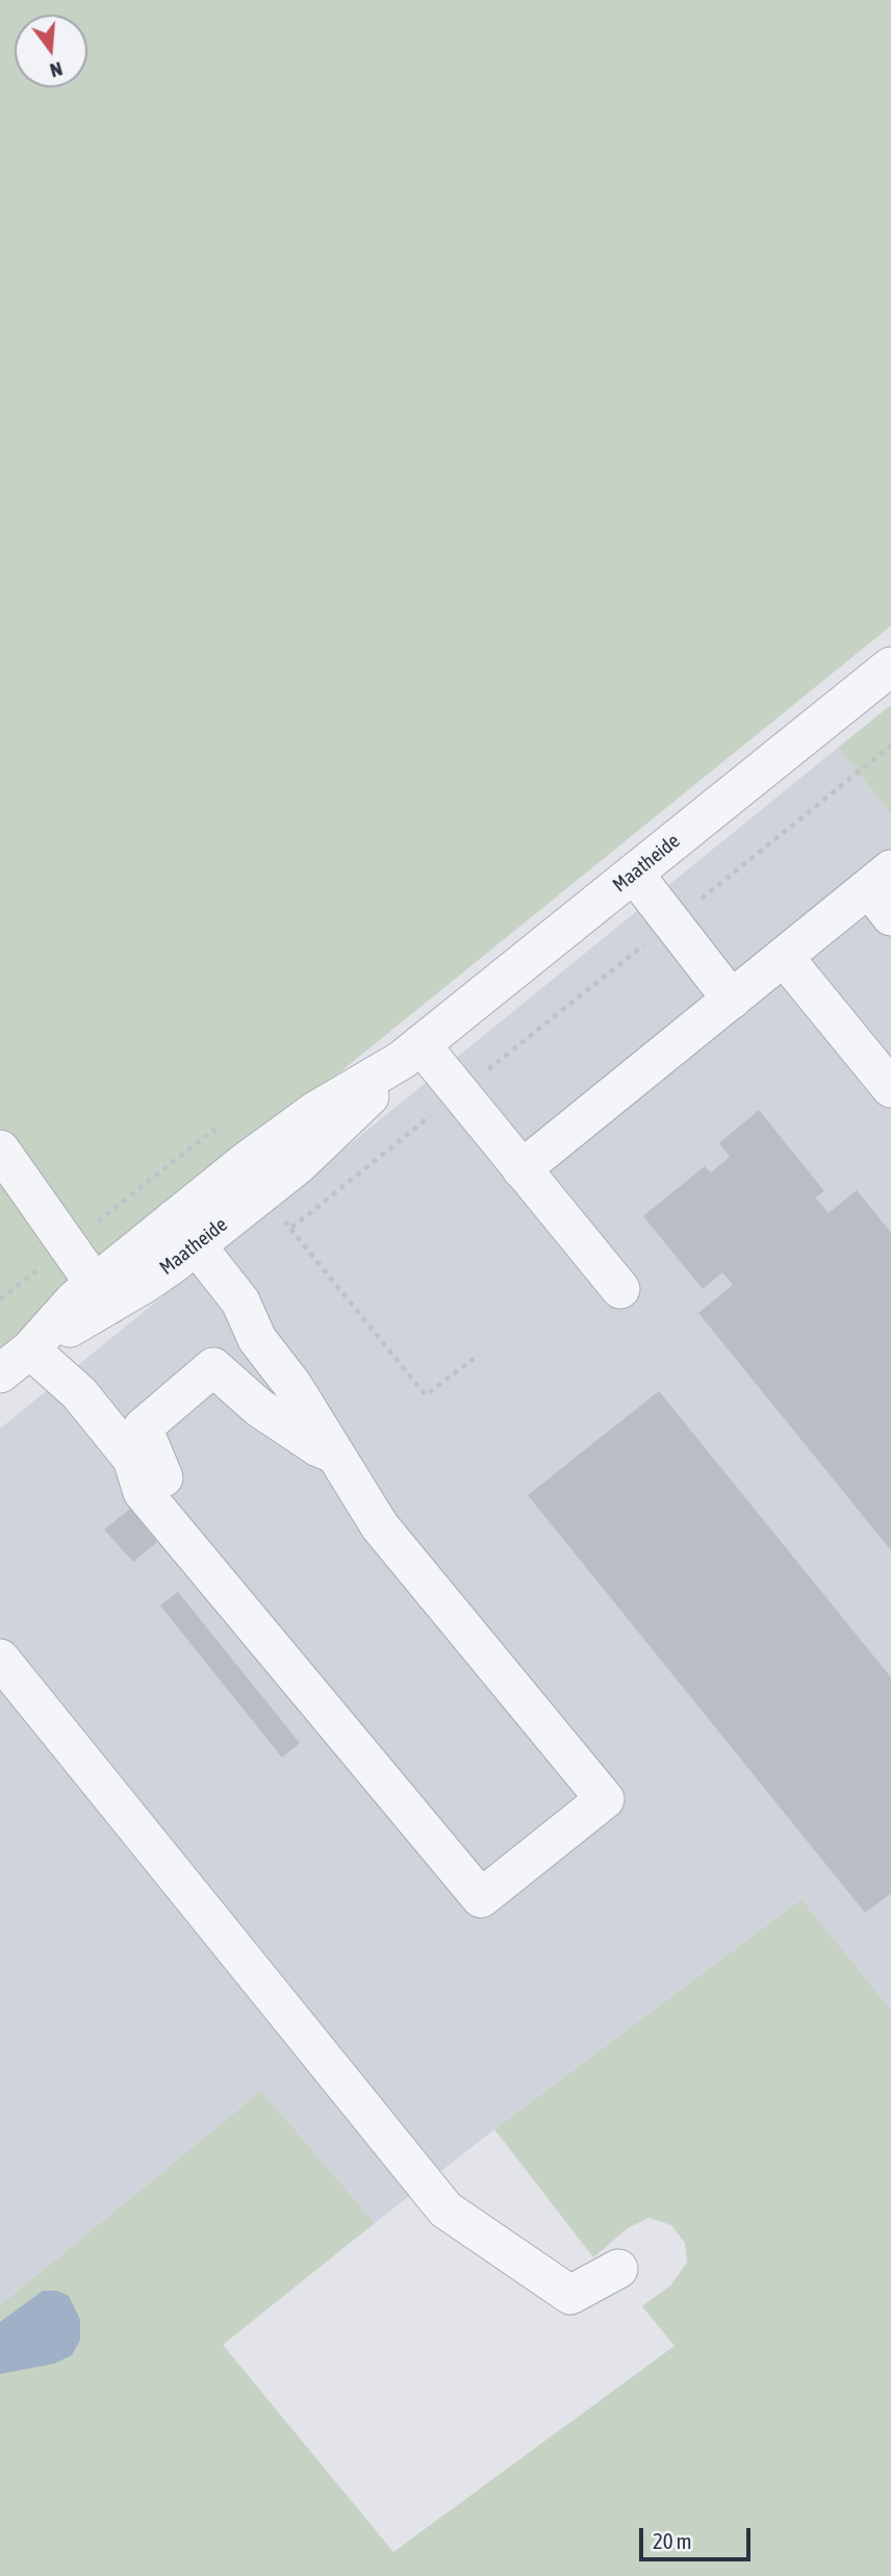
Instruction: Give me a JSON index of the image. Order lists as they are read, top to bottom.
{
  "streets": {
    "street": ["Maatheide"]
  },
  "scale_bar": "20 m",
  "north": "bottom"
}
